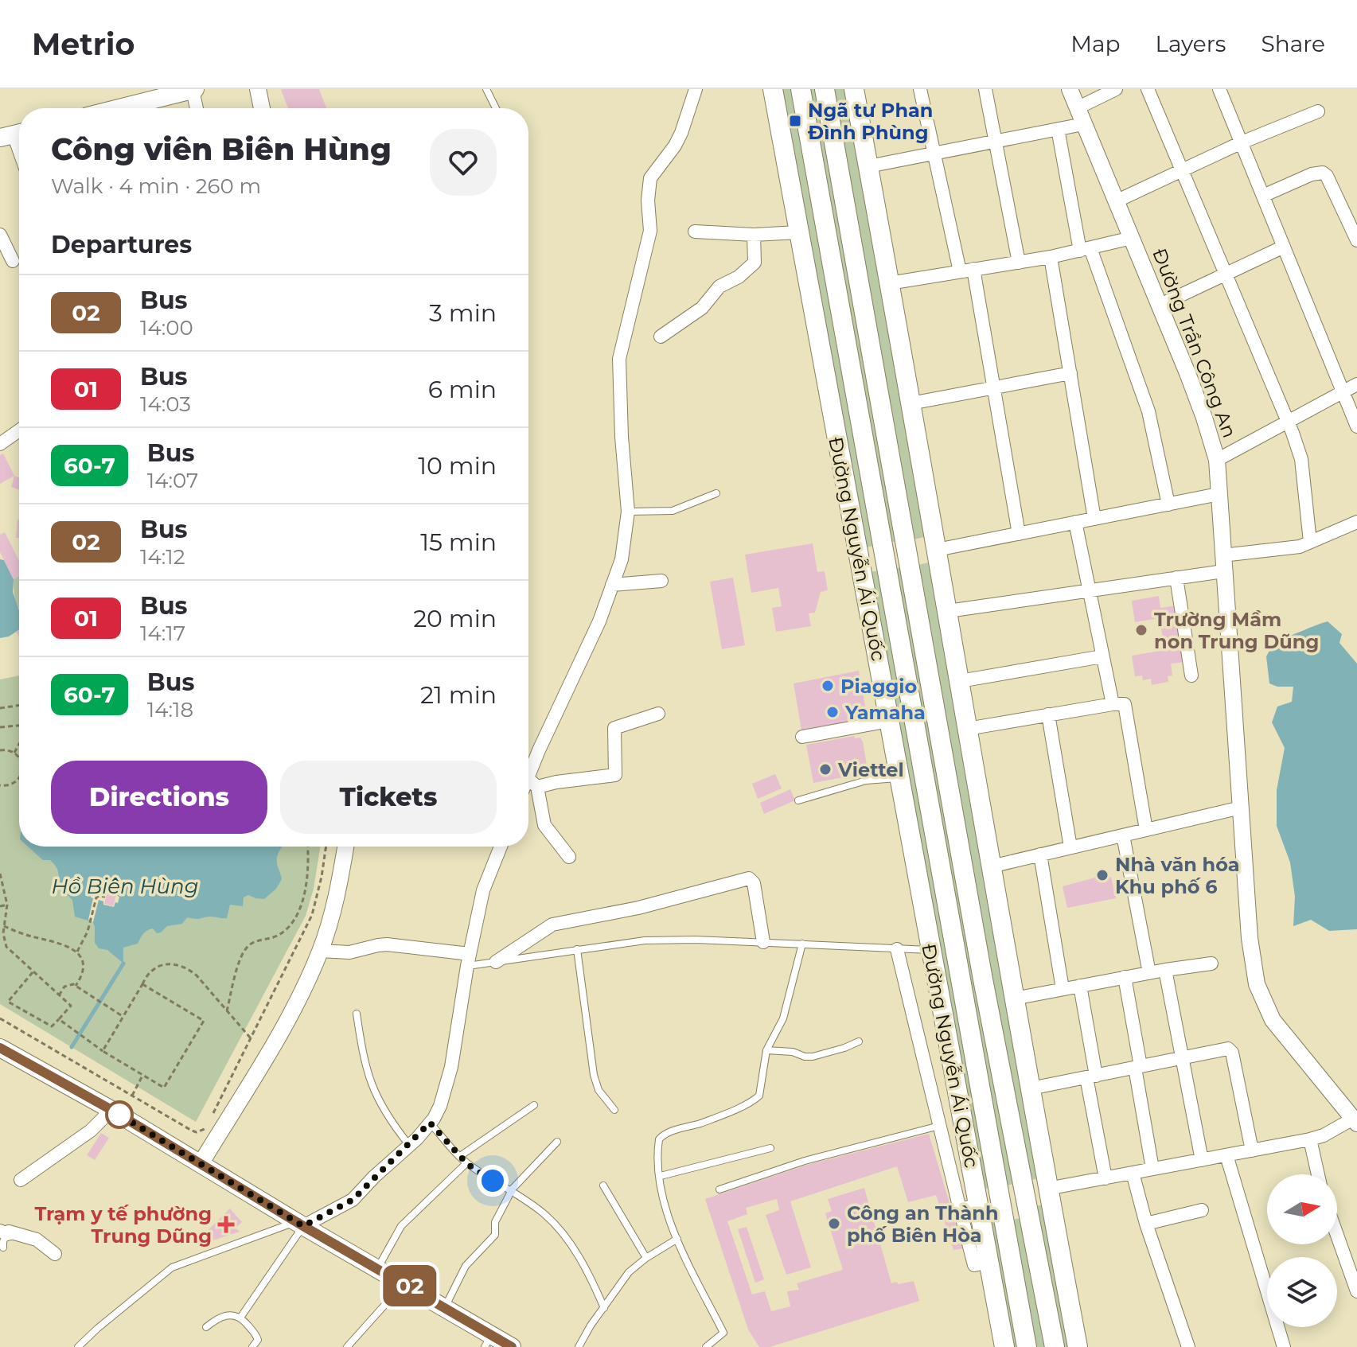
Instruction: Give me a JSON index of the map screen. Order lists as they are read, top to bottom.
{
  "streets": {
    "main road": ["Đường Nguyễn Ái Quốc"],
    "street": ["Đường Trần Công An"]
  },
  "water": ["Hồ Biên Hùng"],
  "places": {
    "transit": ["Ngã tư Phan Đình Phùng"],
    "other": [
      "Trường Mầm non Trung Dũng",
      "Piaggio",
      "Yamaha",
      "Viettel",
      "Nhà văn hóa Khu phố 6",
      "Công an Thành phố Biên Hòa"
    ],
    "health": ["Trạm y tế phường Trung Dũng"]
  },
  "lines": ["bus line 02"],
  "north": "right",
  "page": {
    "header": "Metrio",
    "nav": ["Map", "Layers", "Share"],
    "on_map": "02",
    "heading": [
      ["Công viên Biên Hùng", "Walk · 4 min · 260 m"],
      "Departures"
    ],
    "list": [
      {
        "mark": "02",
        "name": "Bus",
        "note": "14:00",
        "value": "3 min"
      },
      {
        "mark": "01",
        "name": "Bus",
        "note": "14:03",
        "value": "6 min"
      },
      {
        "mark": "60-7",
        "name": "Bus",
        "note": "14:07",
        "value": "10 min"
      },
      {
        "mark": "02",
        "name": "Bus",
        "note": "14:12",
        "value": "15 min"
      },
      {
        "mark": "01",
        "name": "Bus",
        "note": "14:17",
        "value": "20 min"
      },
      {
        "mark": "60-7",
        "name": "Bus",
        "note": "14:18",
        "value": "21 min"
      }
    ],
    "buttons": ["Directions", "Tickets"]
  }
}
